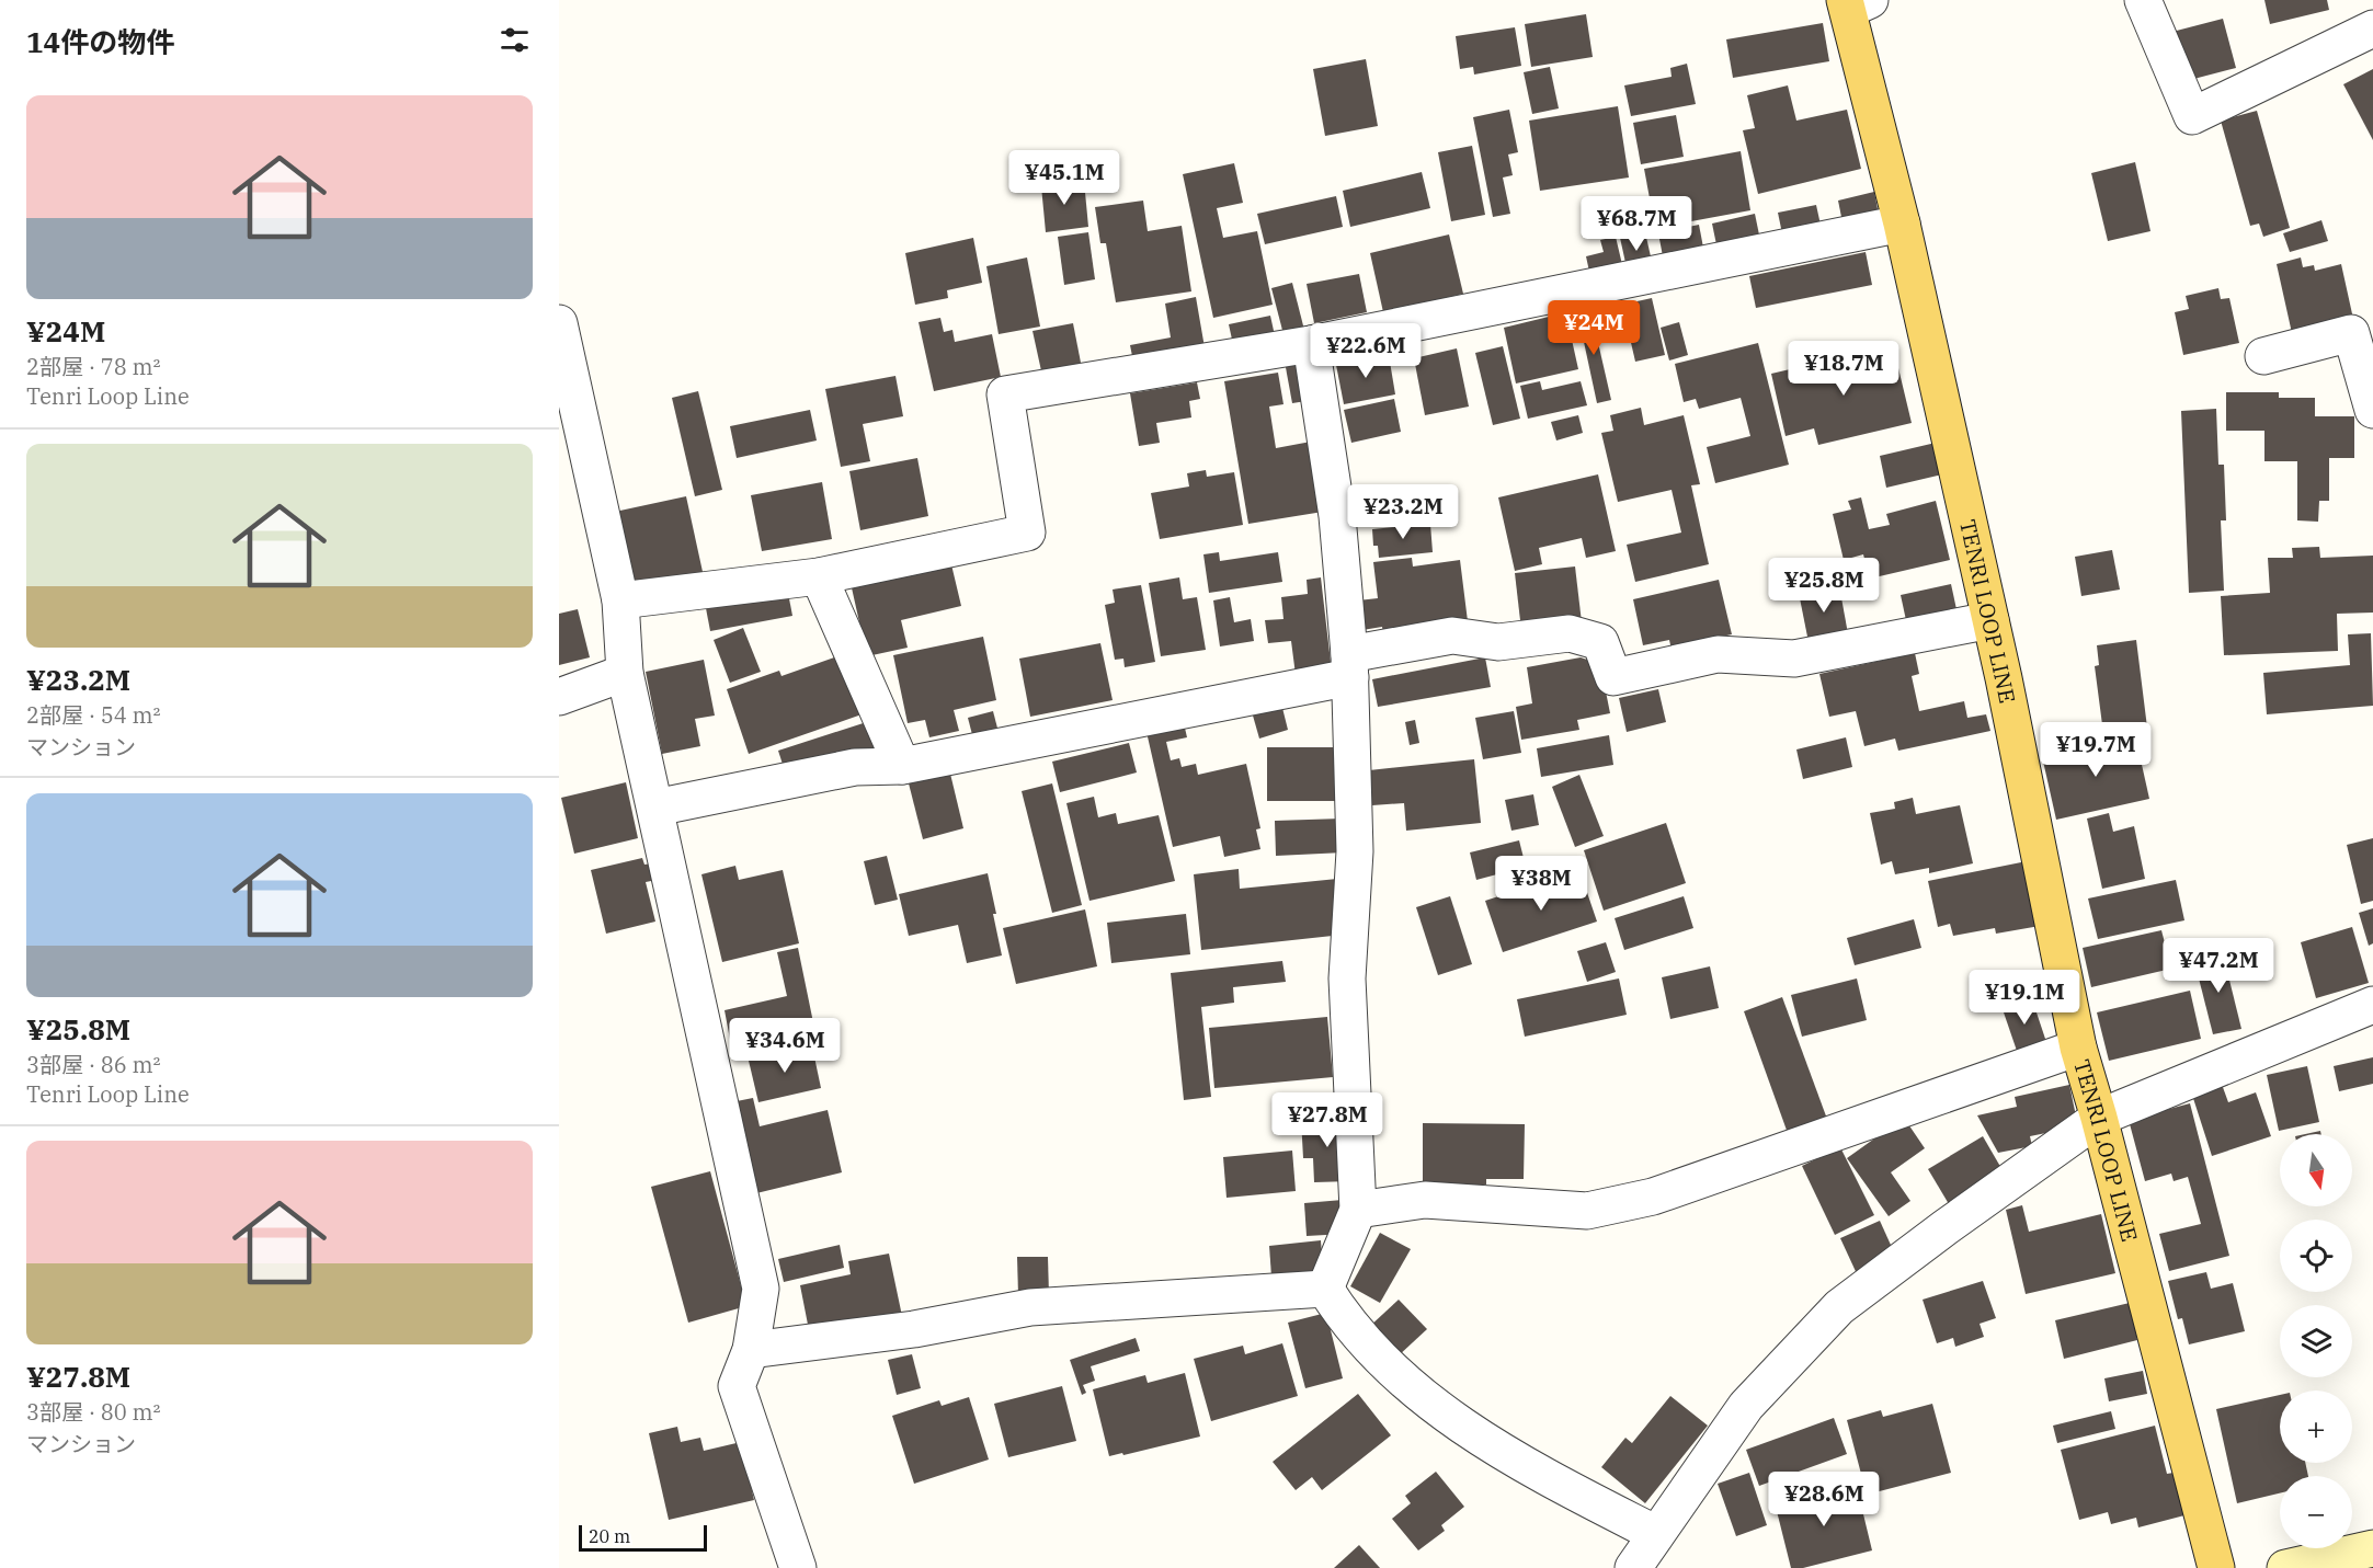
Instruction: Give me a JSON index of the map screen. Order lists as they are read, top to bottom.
{
  "streets": {
    "main road": ["TENRI LOOP LINE"]
  },
  "scale_bar": "20 m",
  "north": "bottom",
  "page": {
    "heading": "14件の物件",
    "list": [
      {
        "name": "¥24M",
        "note": "2部屋 · 78 m² · Tenri Loop Line"
      },
      {
        "name": "¥23.2M",
        "note": "2部屋 · 54 m² · マンション"
      },
      {
        "name": "¥25.8M",
        "note": "3部屋 · 86 m² · Tenri Loop Line"
      },
      {
        "name": "¥27.8M",
        "note": "3部屋 · 80 m² · マンション"
      }
    ],
    "price": [
      "¥45.1M",
      "¥68.7M",
      "¥24M",
      "¥22.6M",
      "¥18.7M",
      "¥23.2M",
      "¥25.8M",
      "¥19.7M",
      "¥38M",
      "¥47.2M",
      "¥19.1M",
      "¥34.6M",
      "¥27.8M",
      "¥28.6M"
    ],
    "map_buttons": ["+", "−"],
    "scale": "20 m"
  }
}
